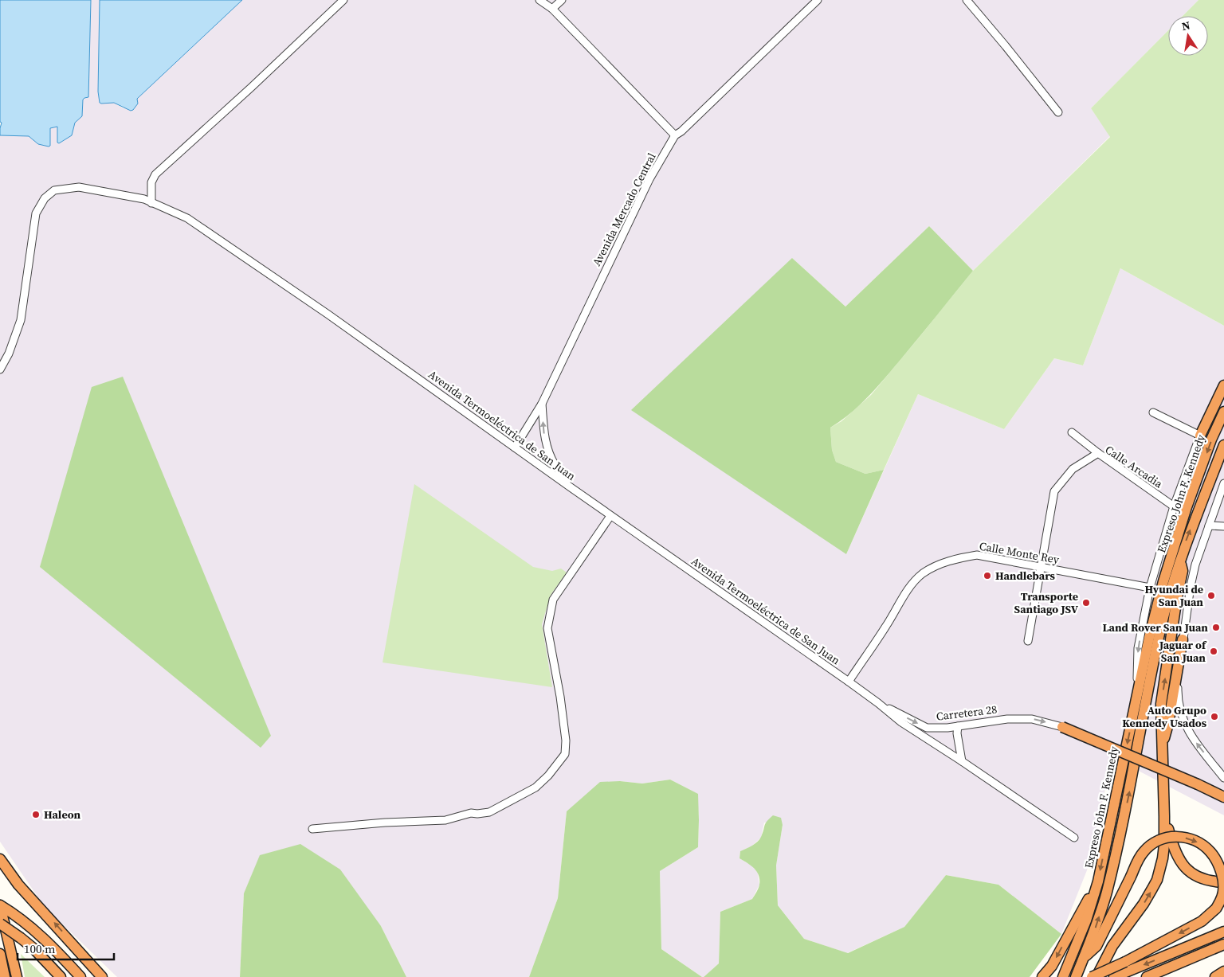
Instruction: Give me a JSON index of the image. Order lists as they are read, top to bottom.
{
  "streets": {
    "highway": ["Expreso John F. Kennedy"],
    "street": [
      "Avenida Mercado Central",
      "Avenida Termoeléctrica de San Juan",
      "Calle Arcadia",
      "Calle Monte Rey",
      "Carretera 28"
    ]
  },
  "crossings": [
    ["Avenida Mercado Central", "Avenida Termoeléctrica de San Juan"],
    ["Avenida Termoeléctrica de San Juan", "Calle Monte Rey"],
    ["Avenida Termoeléctrica de San Juan", "Carretera 28"],
    ["Calle Arcadia", "Calle Monte Rey"]
  ],
  "one_way": ["Carretera 28"],
  "places": [
    "Handlebars",
    "Hyundai de San Juan",
    "Transporte Santiago JSV",
    "Land Rover San Juan",
    "Jaguar of San Juan",
    "Auto Grupo Kennedy Usados",
    "Haleon"
  ],
  "scale_bar": "100 m",
  "north": "top"
}
